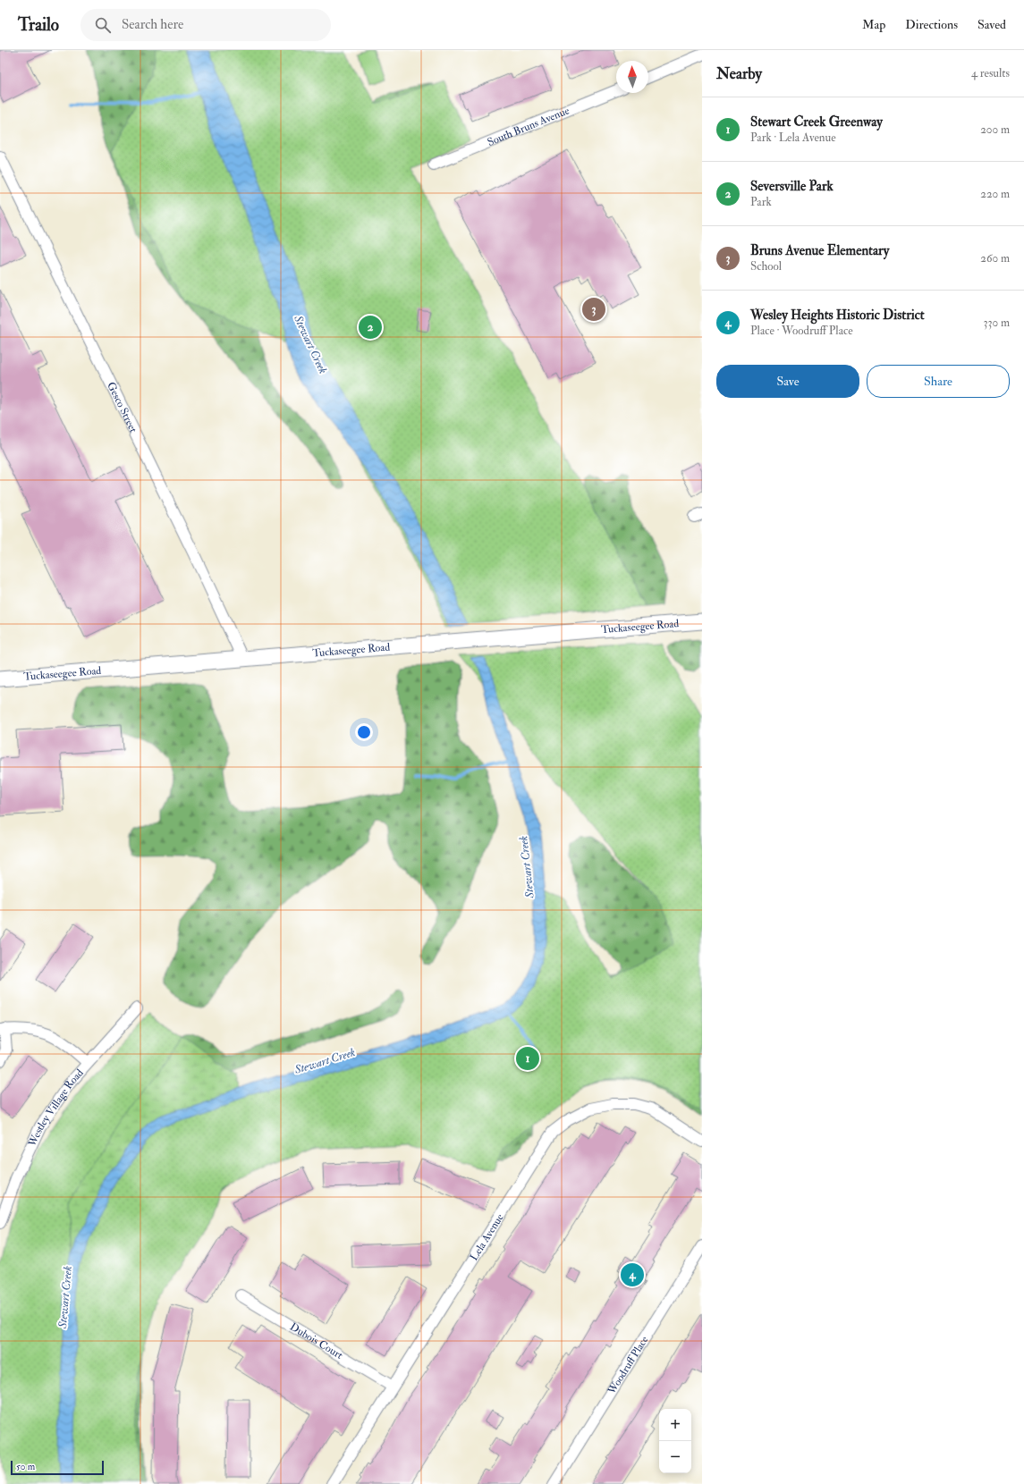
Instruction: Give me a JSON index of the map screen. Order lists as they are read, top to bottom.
{
  "streets": {
    "main road": ["Tuckaseegee Road"],
    "street": [
      "South Bruns Avenue",
      "Gesco Street",
      "Westley Village Road",
      "Lela Avenue",
      "Dubois Court",
      "Woodruff Place"
    ]
  },
  "crossings": [
    ["Gesco Street", "Tuckaseegee Road"],
    ["Lela Avenue", "Dubois Court"]
  ],
  "water": ["Stewart Creek"],
  "scale_bar": "50 m",
  "north": "top",
  "page": {
    "header": "Trailo",
    "search": "Search here",
    "nav": ["Map", "Directions", "Saved"],
    "heading": ["Nearby", "4 results"],
    "list": [
      {
        "mark": "1",
        "name": "Stewart Creek Greenway",
        "note": "Park · Lela Avenue",
        "value": "200 m"
      },
      {
        "mark": "2",
        "name": "Seversville Park",
        "note": "Park",
        "value": "220 m"
      },
      {
        "mark": "3",
        "name": "Bruns Avenue Elementary",
        "note": "School",
        "value": "260 m"
      },
      {
        "mark": "4",
        "name": "Wesley Heights Historic District",
        "note": "Place · Woodruff Place",
        "value": "330 m"
      }
    ],
    "pins": [
      "3",
      "2",
      "1",
      "4"
    ],
    "buttons": ["Save", "Share"],
    "map_buttons": ["+", "−"],
    "scale": "50 m"
  }
}
